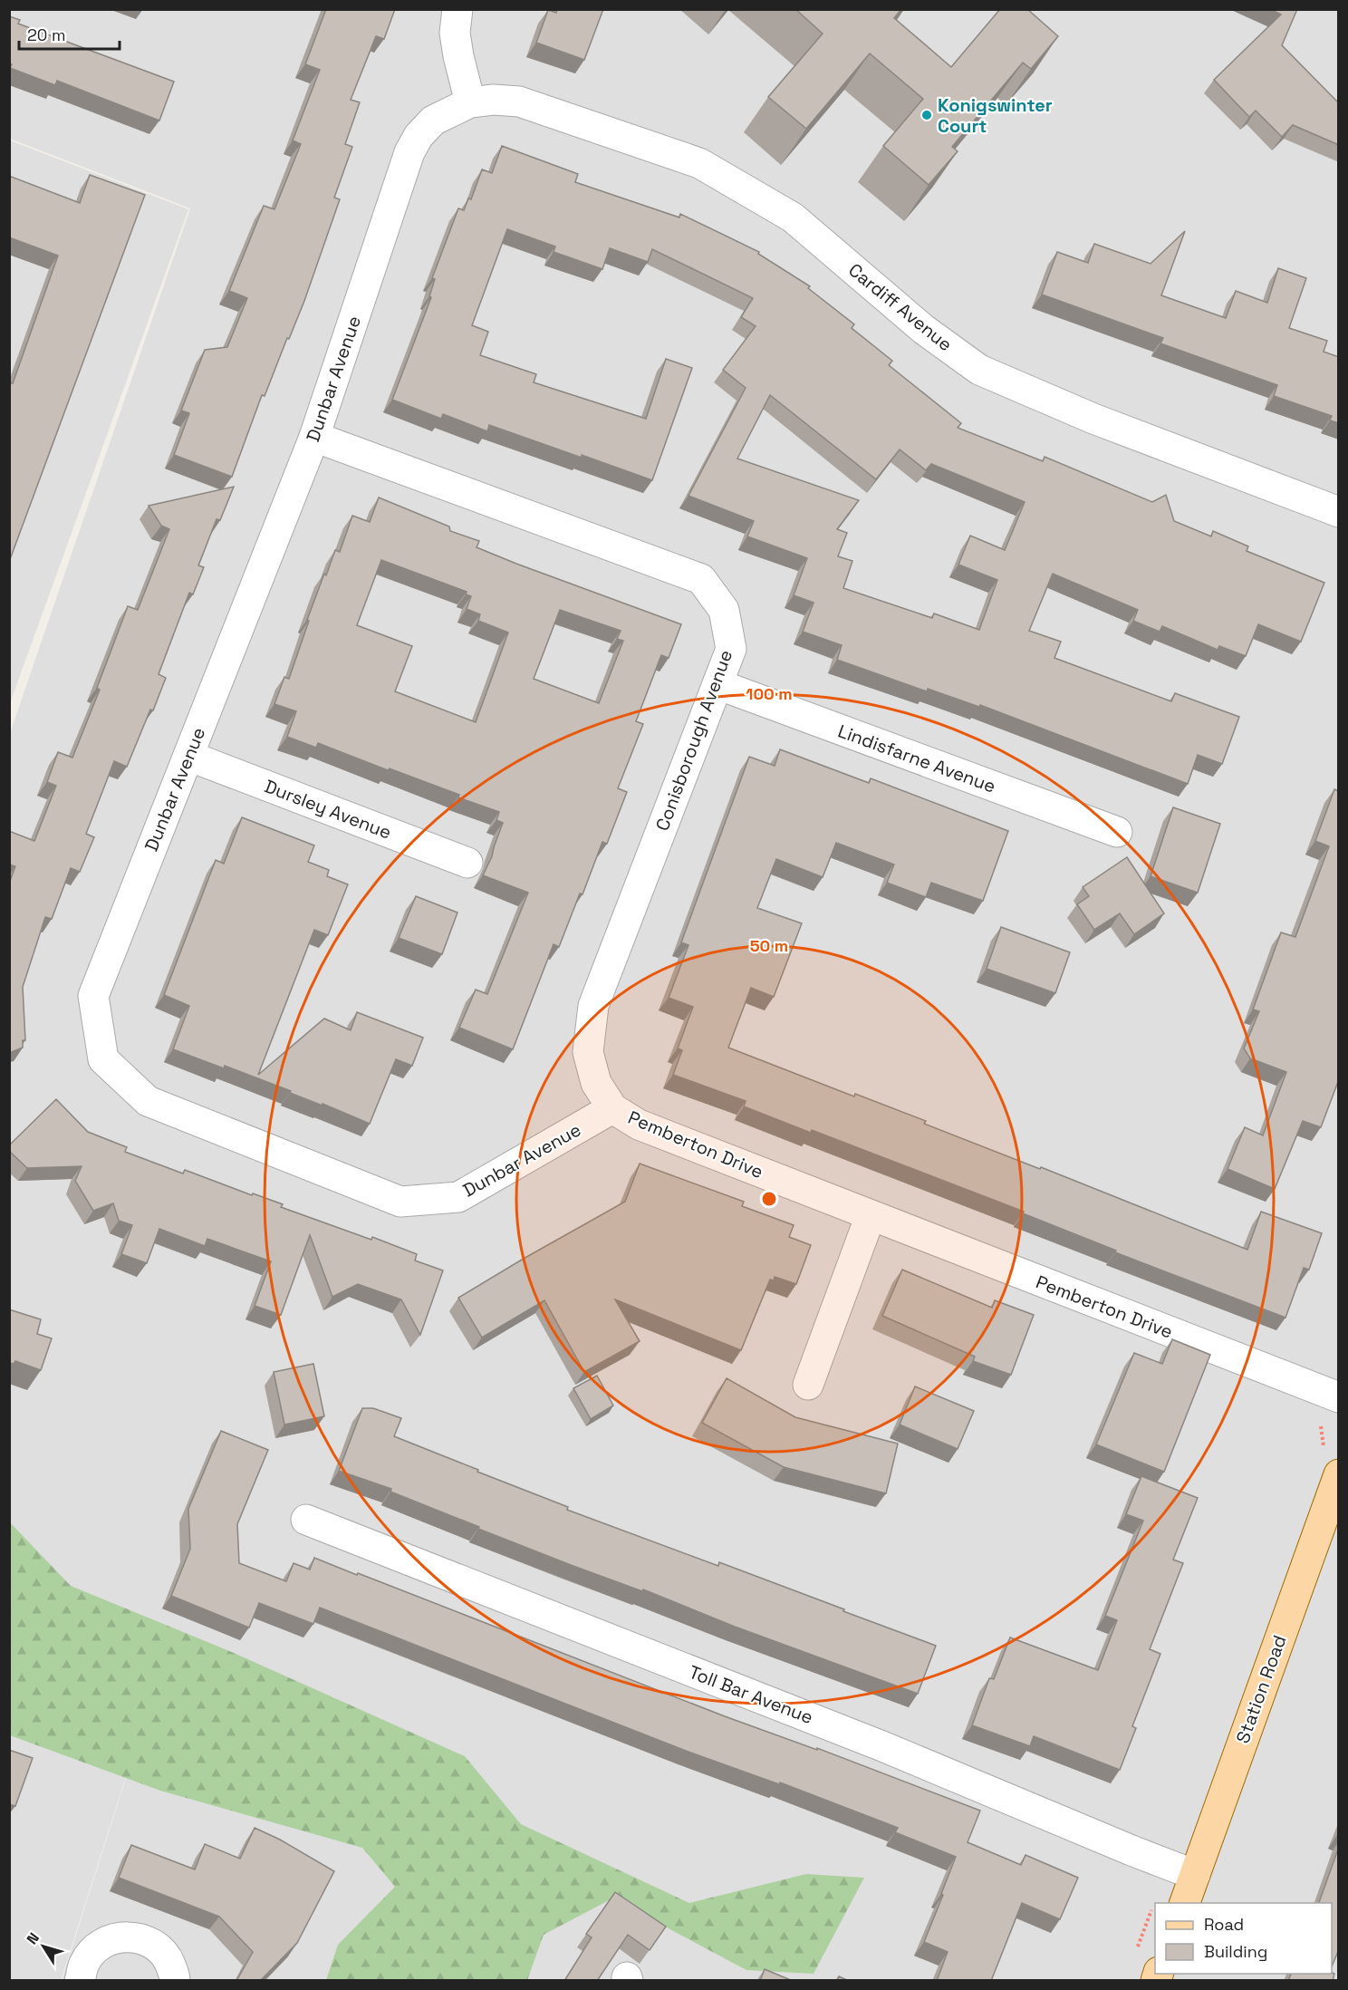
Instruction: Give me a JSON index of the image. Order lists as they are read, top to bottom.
{
  "streets": {
    "main road": ["Station Road"],
    "street": [
      "Cardiff Avenue",
      "Dunbar Avenue",
      "Conisborough Avenue",
      "Lindisfarne Avenue",
      "Dursley Avenue",
      "Pemberton Drive",
      "Toll Bar Avenue"
    ]
  },
  "crossings": [
    ["Cardiff Avenue", "Dunbar Avenue"],
    ["Dunbar Avenue", "Conisborough Avenue"],
    ["Dunbar Avenue", "Dursley Avenue"],
    ["Dunbar Avenue", "Pemberton Drive"],
    ["Conisborough Avenue", "Lindisfarne Avenue"],
    ["Conisborough Avenue", "Pemberton Drive"],
    ["Station Road", "Toll Bar Avenue"]
  ],
  "places": ["Konigswinter Court"],
  "legend": ["Road", "Building"],
  "scale_bar": "20 m",
  "north": "top left",
  "rings": ["100 m", "50 m"]
}
